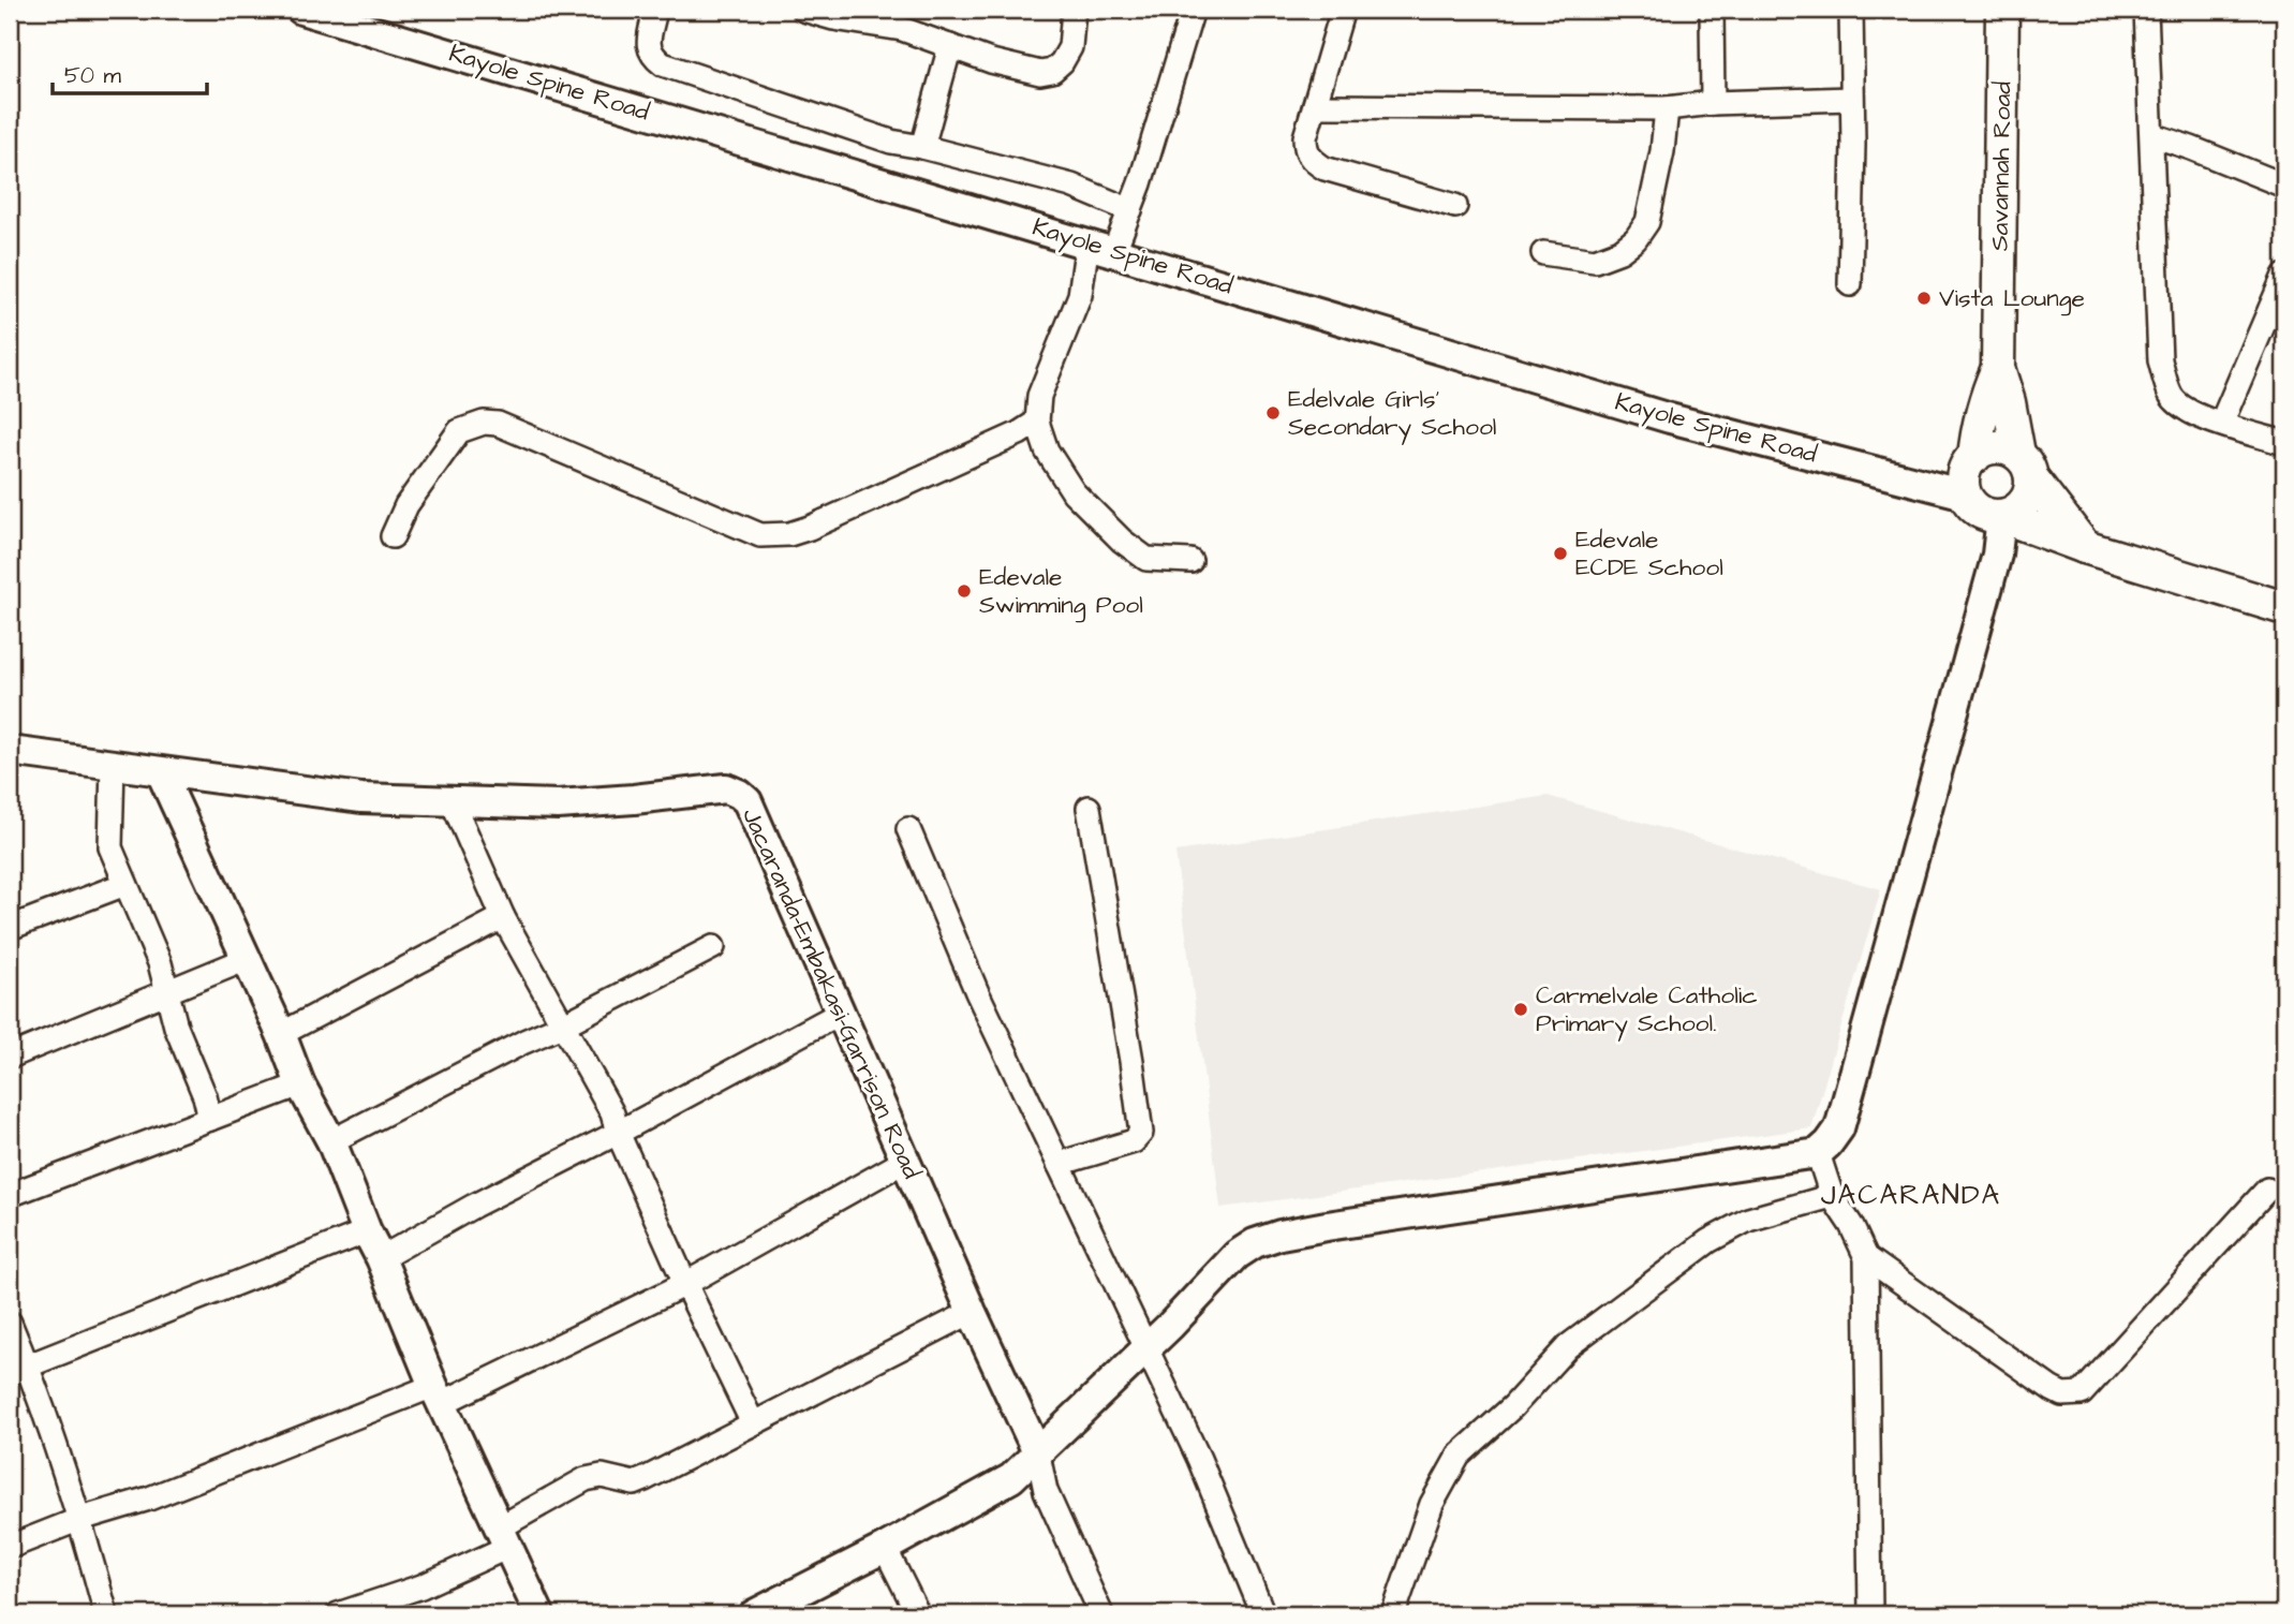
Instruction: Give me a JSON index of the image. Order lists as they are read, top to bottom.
{
  "streets": {
    "main road": ["Savannah Road"],
    "street": ["Kayole Spine Road", "Jacaranda-Embakasi-Garrison Road"]
  },
  "crossings": [
    ["Kayole Spine Road", "Savannah Road"]
  ],
  "districts": ["JACARANDA"],
  "places": [
    "Vista Lounge",
    "Edelvale Girls' Secondary School",
    "Edevale ECDE School",
    "Edevale Swimming Pool",
    "Carmelvale Catholic Primary School."
  ],
  "scale_bar": "50 m"
}
